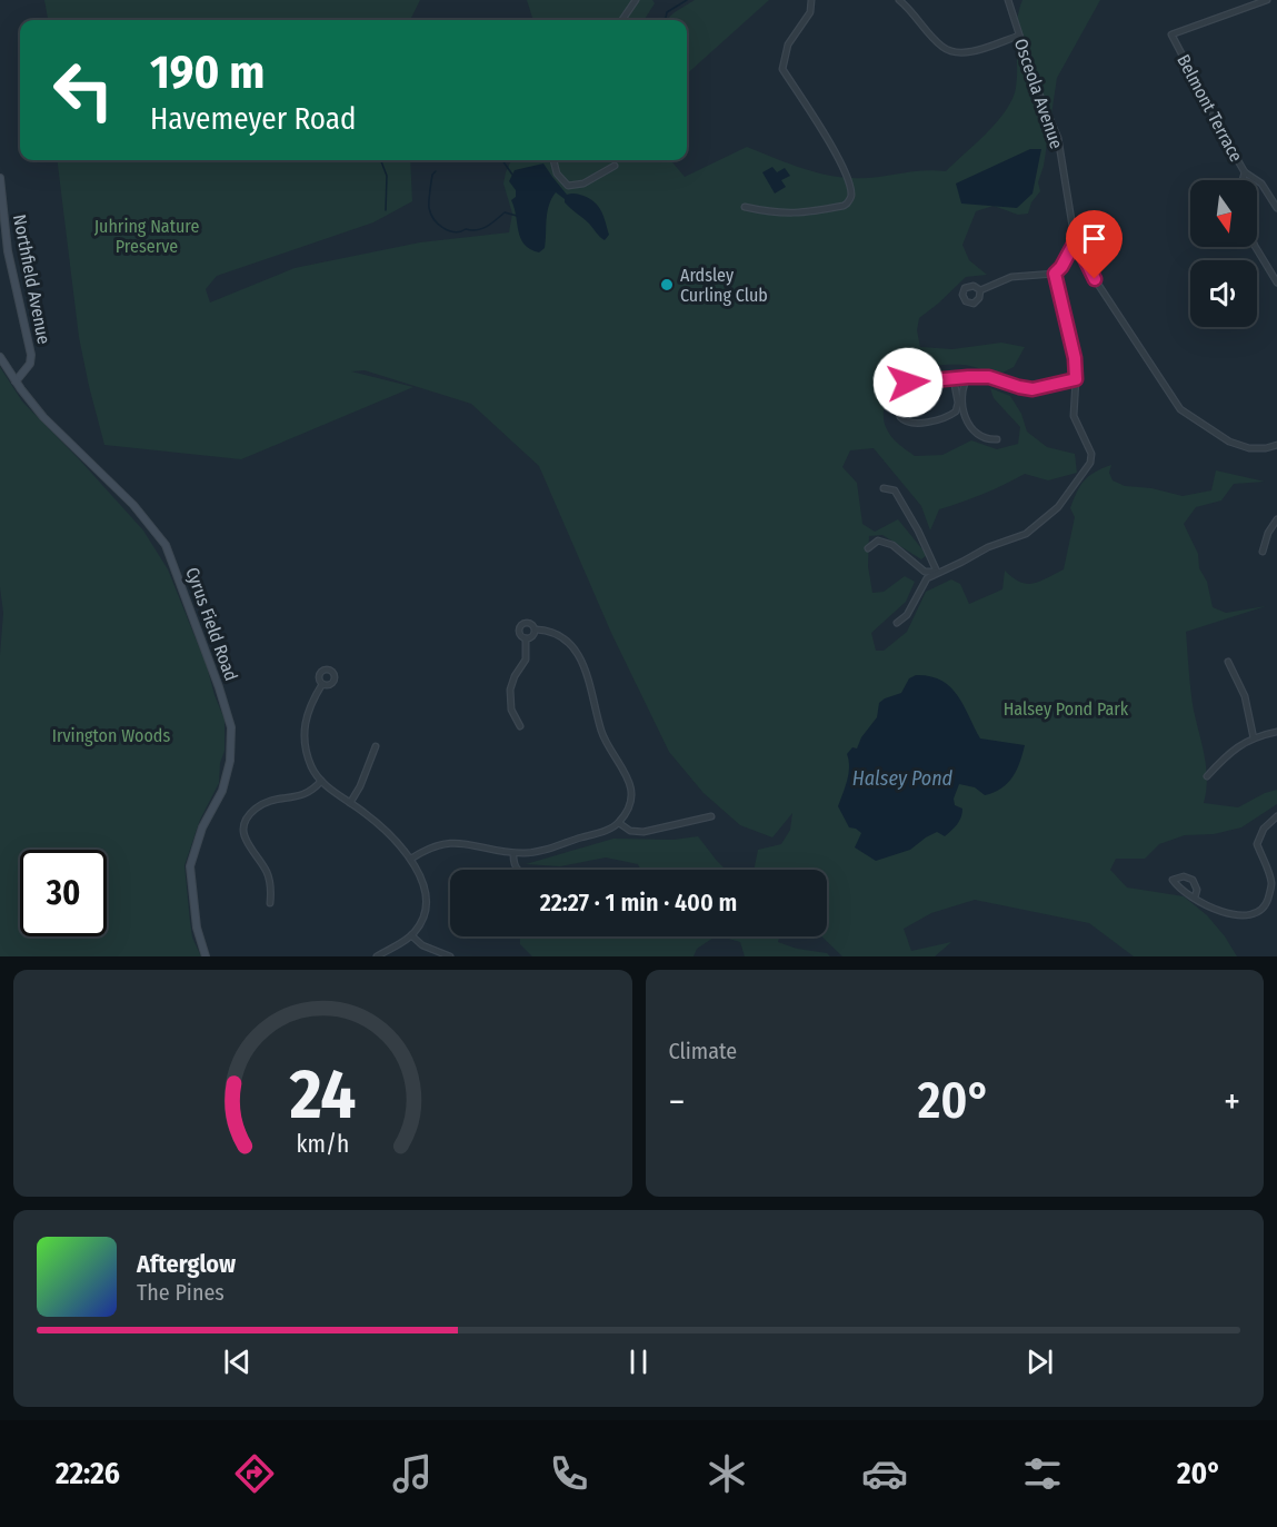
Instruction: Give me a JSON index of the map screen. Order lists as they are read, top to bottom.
{
  "streets": {
    "street": [
      "Osceola Avenue",
      "Belmont Terrace",
      "Northfield Avenue",
      "Cyrus Field Road"
    ]
  },
  "crossings": [
    ["Northfield Avenue", "Cyrus Field Road"]
  ],
  "water": ["Halsey Pond"],
  "parks": ["Juhring Nature Preserve", "Halsey Pond Park", "Irvington Woods"],
  "places": ["Ardsley Curling Club"],
  "north": "bottom",
  "page": {
    "turn": ["190 m", "Havemeyer Road"],
    "limit": "30",
    "trip": "22:27 · 1 min · 400 m",
    "tile": "Climate",
    "heat": ["−", "20°", "+"],
    "song": ["Afterglow", "The Pines"],
    "tabs": ["22:26", "20°"],
    "gauge": ["24", "km/h"]
  }
}
